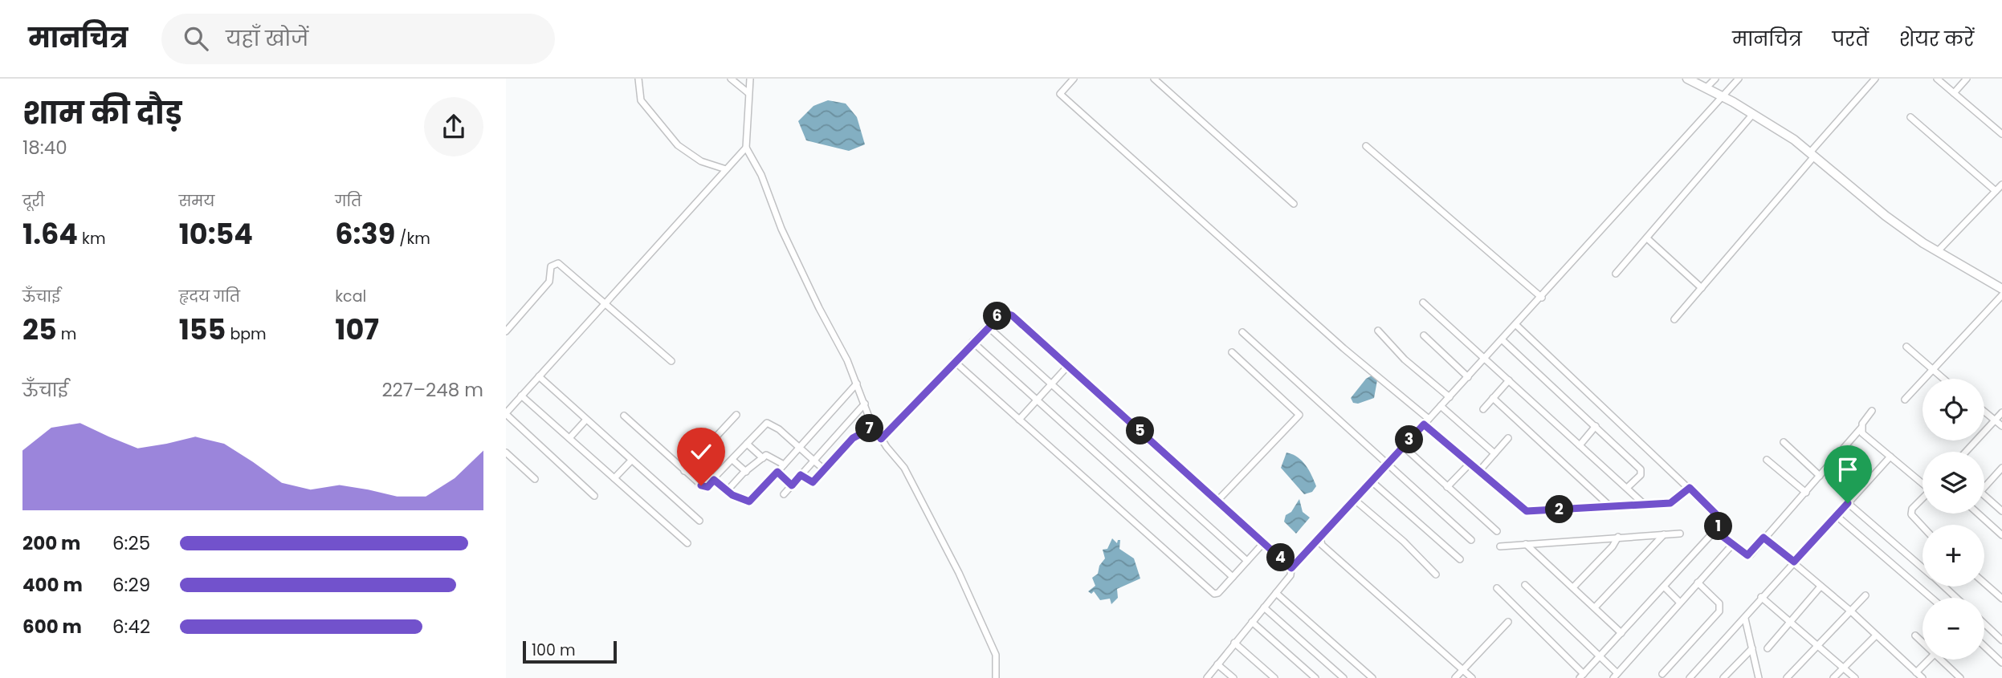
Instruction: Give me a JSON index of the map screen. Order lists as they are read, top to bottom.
{
  "scale_bar": "100 m",
  "page": {
    "header": "मानचित्र",
    "search": "यहाँ खोजें",
    "nav": ["मानचित्र", "परतें", "शेयर करें"],
    "heading": ["शाम की दौड़", "18:40"],
    "stats": [
      ["दूरी", "1.64 km"],
      ["समय", "10:54"],
      ["गति", "6:39 /km"],
      ["ऊँचाई", "25 m"],
      ["हृदय गति", "155 bpm"],
      ["kcal", "107"]
    ],
    "pins": [
      "6",
      "7",
      "5",
      "3",
      "2",
      "1",
      "4"
    ],
    "chart": ["ऊँचाई", "227–248 m"],
    "map_buttons": ["+", "−"],
    "list": [
      {
        "name": "200 m",
        "note": "6:25"
      },
      {
        "name": "400 m",
        "note": "6:29"
      },
      {
        "name": "600 m",
        "note": "6:42"
      }
    ],
    "scale": "100 m"
  }
}
